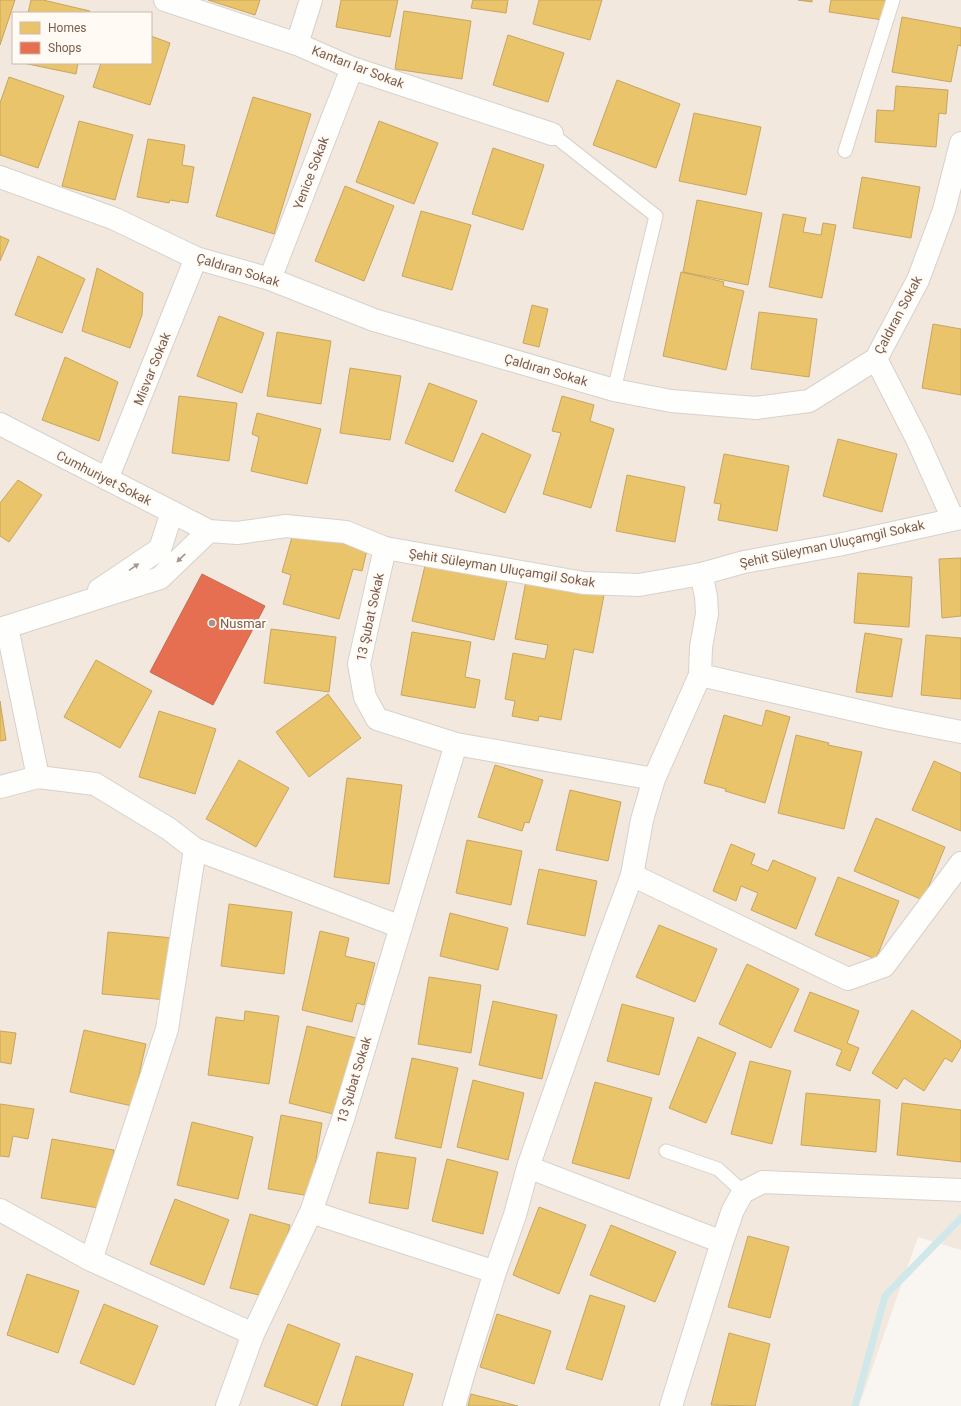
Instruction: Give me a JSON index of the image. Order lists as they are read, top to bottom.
{
  "streets": {
    "street": [
      "Kantarı lar Sokak",
      "Yenice Sokak",
      "Çaldıran Sokak",
      "Misvar Sokak",
      "Cumhuriyet Sokak",
      "Şehit Süleyman Uluçamgil Sokak",
      "13 Şubat Sokak"
    ]
  },
  "crossings": [
    ["Kantarı lar Sokak", "Yenice Sokak"],
    ["Yenice Sokak", "Çaldıran Sokak"],
    ["Çaldıran Sokak", "Misvar Sokak"],
    ["Misvar Sokak", "Cumhuriyet Sokak"],
    ["Cumhuriyet Sokak", "Şehit Süleyman Uluçamgil Sokak"],
    ["Şehit Süleyman Uluçamgil Sokak", "13 Şubat Sokak"]
  ],
  "places": ["Nusmar"],
  "legend": ["Homes", "Shops"]
}
